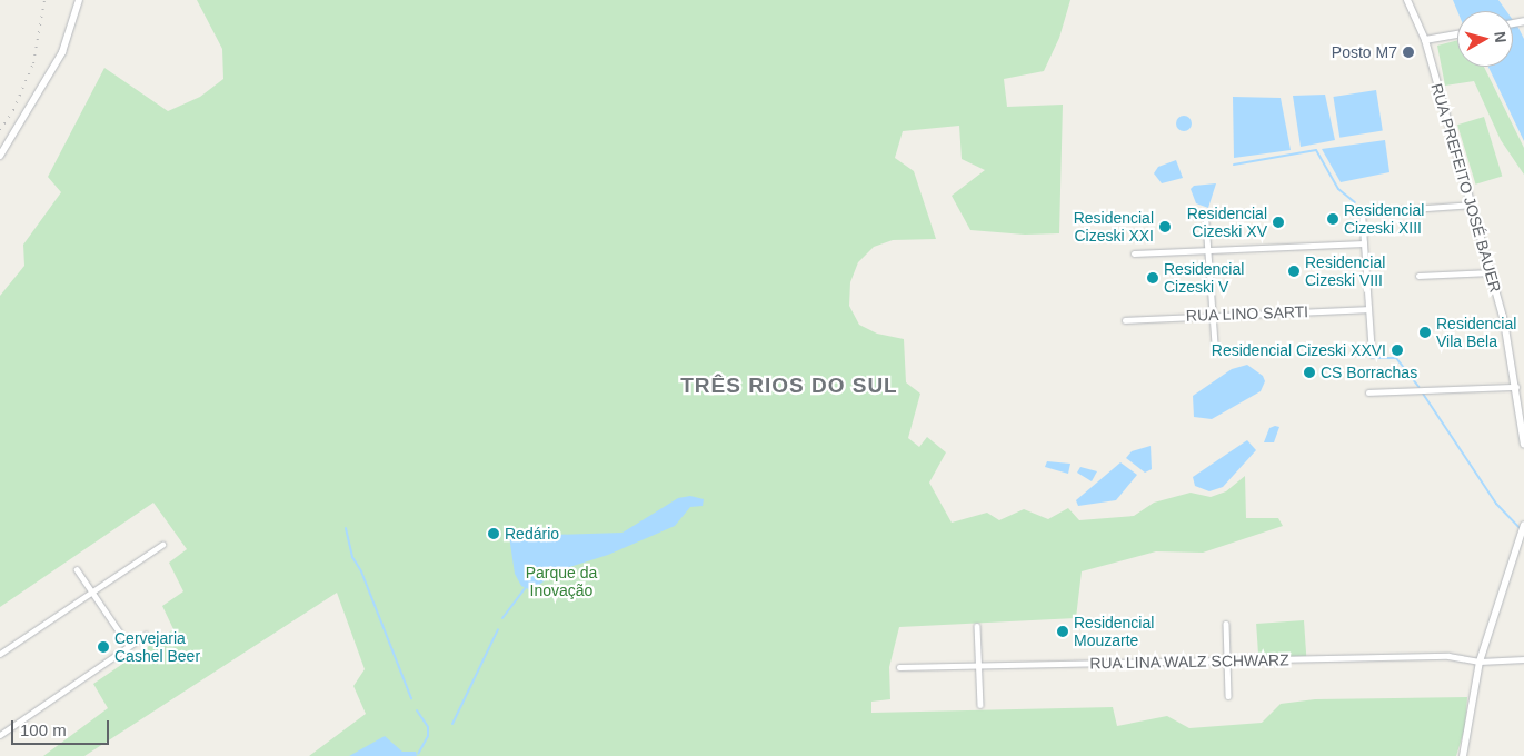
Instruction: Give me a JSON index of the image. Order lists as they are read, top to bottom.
{
  "streets": {
    "street": ["RUA PREFEITO JOSÉ BAUER", "RUA LINO SARTI", "RUA LINA WALZ SCHWARZ"]
  },
  "districts": ["TRÊS RIOS DO SUL"],
  "parks": ["Parque da Inovação"],
  "places": [
    "Posto M7",
    "Residencial Cizeski XIII",
    "Residencial Cizeski XV",
    "Residencial Cizeski XXI",
    "Residencial Cizeski VIII",
    "Residencial Cizeski V",
    "Residencial Vila Bela",
    "Residencial Cizeski XXVI",
    "CS Borrachas",
    "Redário",
    "Residencial Mouzarte",
    "Cervejaria Cashel Beer"
  ],
  "scale_bar": "100 m",
  "north": "right"
}
